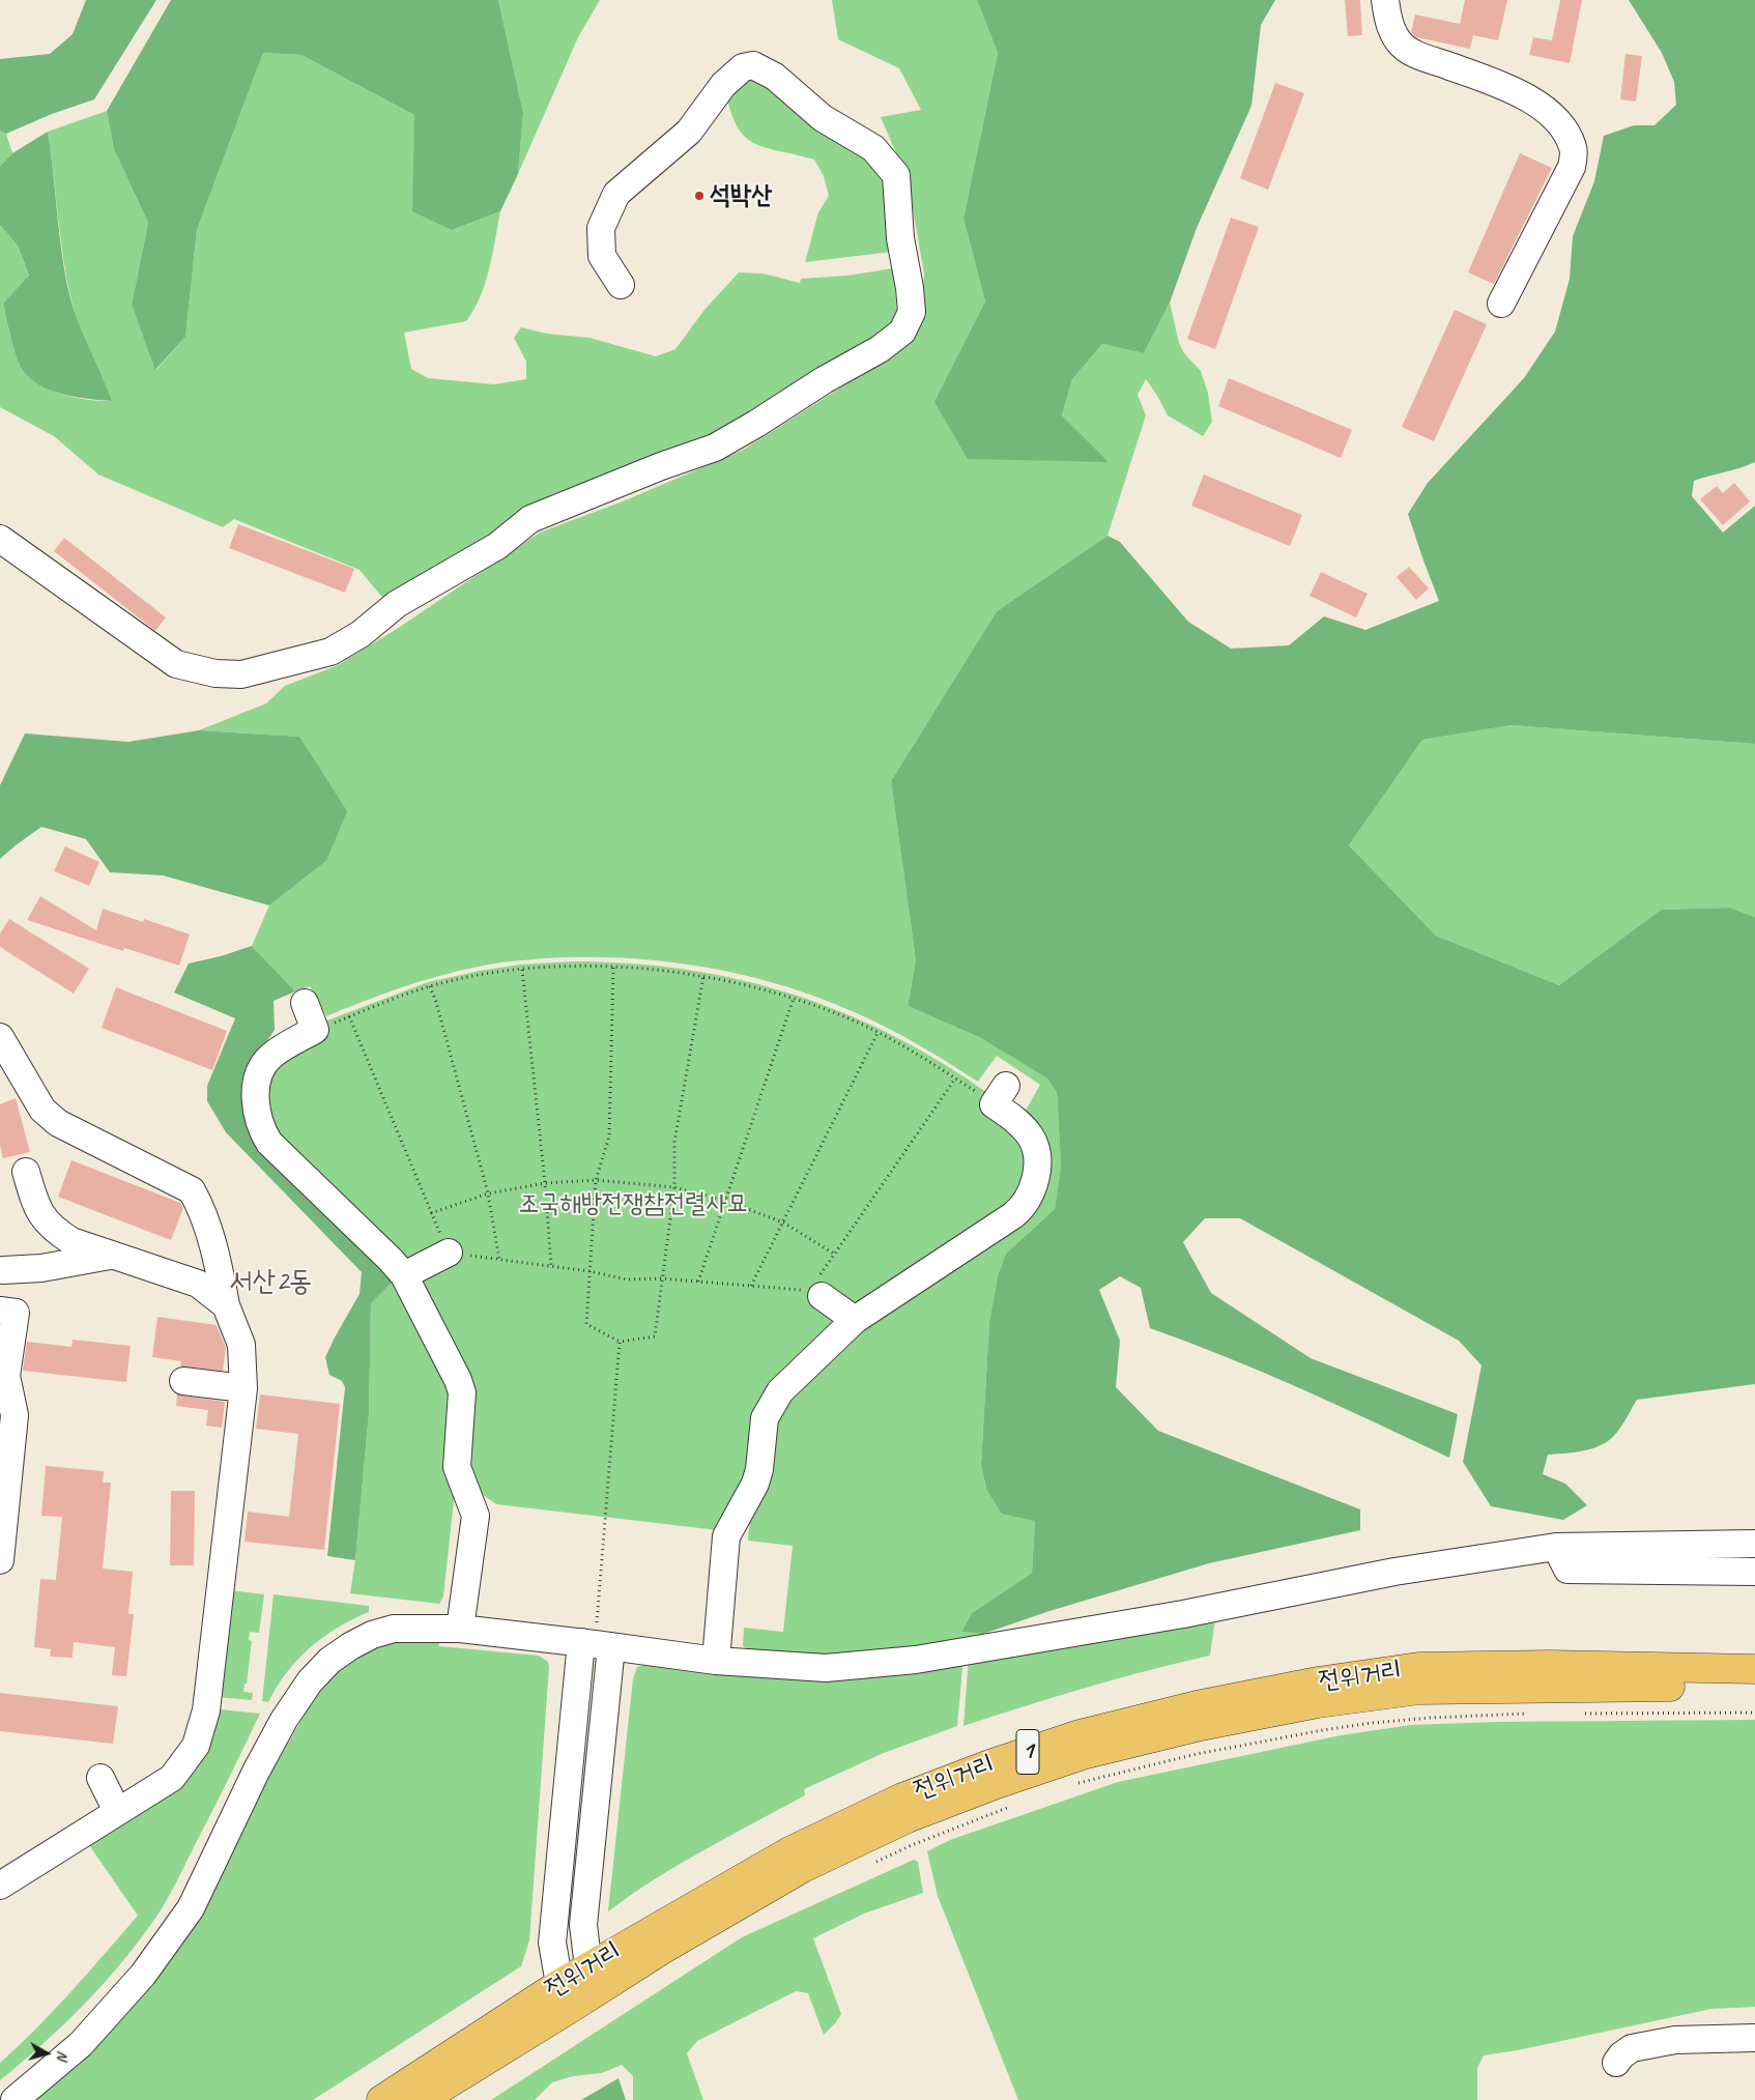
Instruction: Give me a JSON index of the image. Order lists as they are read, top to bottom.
{
  "streets": {
    "main road": ["전위거리", "1"]
  },
  "districts": ["서산2동"],
  "parks": ["조국해방전쟁참전렬사묘"],
  "places": ["석박산"],
  "north": "right"
}
